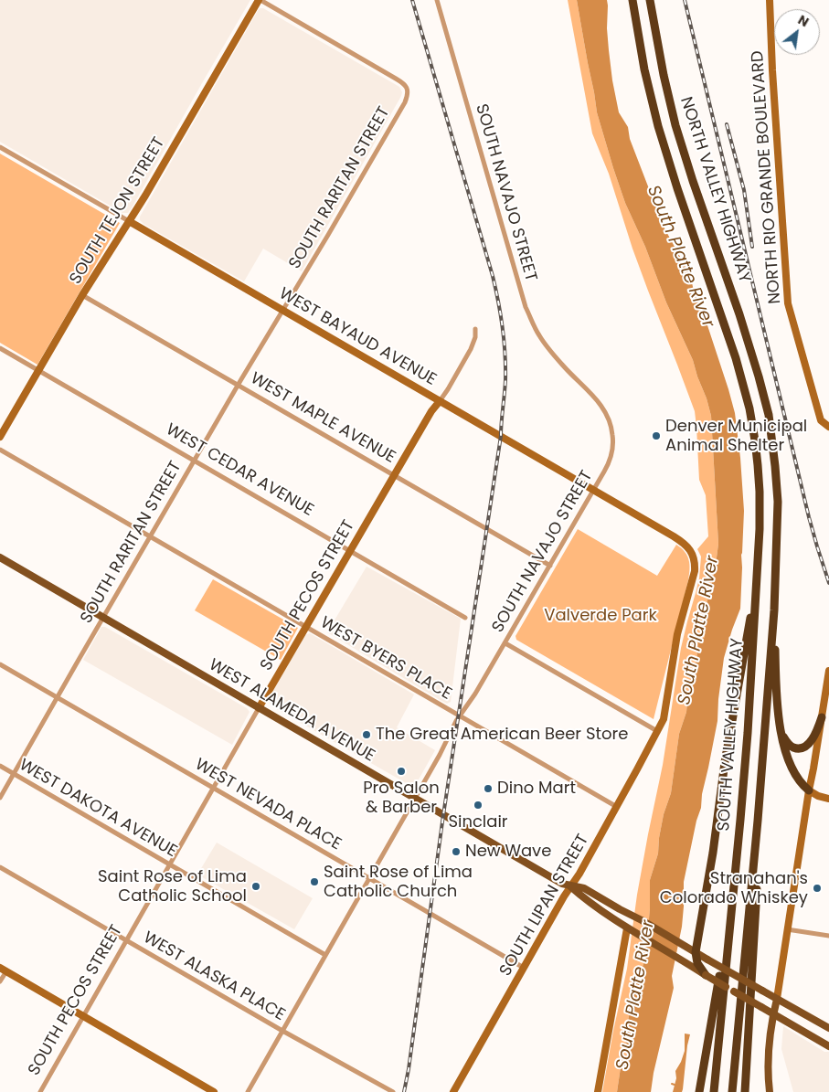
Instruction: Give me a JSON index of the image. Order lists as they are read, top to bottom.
{
  "streets": {
    "highway": ["NORTH VALLEY HIGHWAY", "SOUTH VALLEY HIGHWAY"],
    "main road": ["WEST ALAMEDA AVENUE"],
    "street": [
      "NORTH RIO GRANDE BOULEVARD",
      "SOUTH RARITAN STREET",
      "SOUTH NAVAJO STREET",
      "SOUTH TEJON STREET",
      "WEST BAYAUD AVENUE",
      "WEST MAPLE AVENUE",
      "WEST CEDAR AVENUE",
      "SOUTH PECOS STREET",
      "WEST BYERS PLACE",
      "WEST NEVADA PLACE",
      "WEST DAKOTA AVENUE",
      "SOUTH LIPAN STREET",
      "WEST ALASKA PLACE"
    ]
  },
  "crossings": [
    ["SOUTH RARITAN STREET", "SOUTH TEJON STREET"],
    ["SOUTH RARITAN STREET", "WEST BAYAUD AVENUE"],
    ["SOUTH RARITAN STREET", "WEST MAPLE AVENUE"],
    ["SOUTH RARITAN STREET", "WEST CEDAR AVENUE"],
    ["SOUTH RARITAN STREET", "WEST BYERS PLACE"],
    ["SOUTH RARITAN STREET", "WEST ALAMEDA AVENUE"],
    ["SOUTH RARITAN STREET", "WEST NEVADA PLACE"],
    ["SOUTH RARITAN STREET", "WEST DAKOTA AVENUE"],
    ["NORTH VALLEY HIGHWAY", "SOUTH VALLEY HIGHWAY"],
    ["SOUTH NAVAJO STREET", "WEST BAYAUD AVENUE"],
    ["SOUTH NAVAJO STREET", "WEST MAPLE AVENUE"],
    ["SOUTH NAVAJO STREET", "WEST BYERS PLACE"],
    ["SOUTH NAVAJO STREET", "WEST ALAMEDA AVENUE"],
    ["SOUTH NAVAJO STREET", "WEST NEVADA PLACE"],
    ["SOUTH NAVAJO STREET", "WEST DAKOTA AVENUE"],
    ["SOUTH NAVAJO STREET", "WEST ALASKA PLACE"],
    ["SOUTH TEJON STREET", "WEST BAYAUD AVENUE"],
    ["SOUTH TEJON STREET", "WEST MAPLE AVENUE"],
    ["SOUTH TEJON STREET", "WEST CEDAR AVENUE"],
    ["WEST BAYAUD AVENUE", "SOUTH PECOS STREET"],
    ["WEST BAYAUD AVENUE", "SOUTH LIPAN STREET"],
    ["WEST MAPLE AVENUE", "SOUTH PECOS STREET"],
    ["WEST CEDAR AVENUE", "SOUTH PECOS STREET"],
    ["SOUTH PECOS STREET", "WEST BYERS PLACE"],
    ["SOUTH PECOS STREET", "WEST ALAMEDA AVENUE"],
    ["SOUTH PECOS STREET", "WEST NEVADA PLACE"],
    ["SOUTH PECOS STREET", "WEST DAKOTA AVENUE"],
    ["SOUTH PECOS STREET", "WEST ALASKA PLACE"],
    ["WEST BYERS PLACE", "SOUTH LIPAN STREET"],
    ["WEST ALAMEDA AVENUE", "SOUTH LIPAN STREET"],
    ["WEST NEVADA PLACE", "SOUTH LIPAN STREET"]
  ],
  "water": ["South Platte River"],
  "parks": ["Valverde Park"],
  "places": [
    "Denver Municipal Animal Shelter",
    "The Great American Beer Store",
    "Pro Salon & Barber",
    "Dino Mart",
    "Sinclair",
    "New Wave",
    "Saint Rose of Lima Catholic Church",
    "Saint Rose of Lima Catholic School",
    "Stranahan's Colorado Whiskey"
  ],
  "north": "top right"
}
